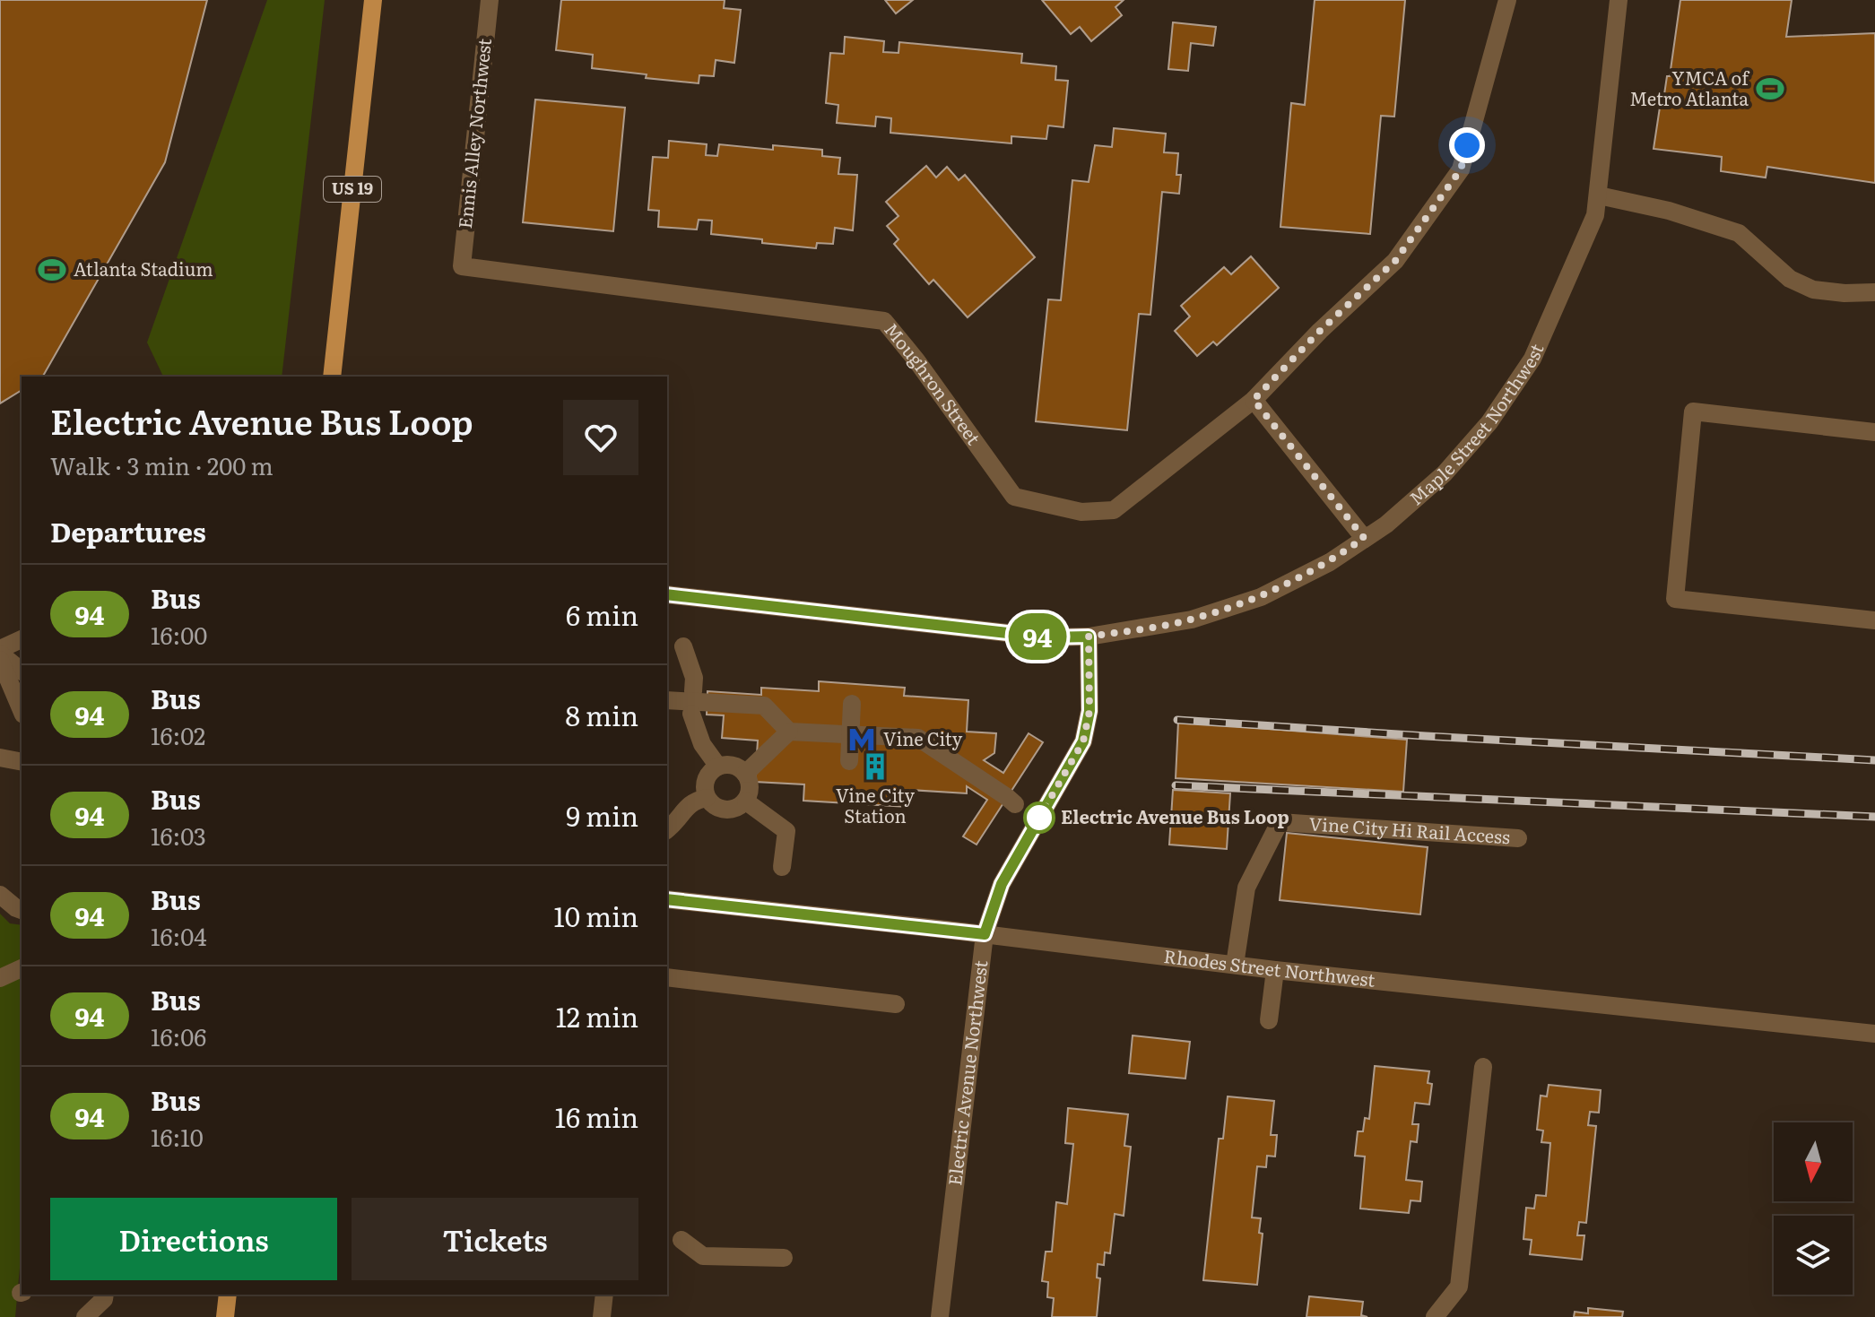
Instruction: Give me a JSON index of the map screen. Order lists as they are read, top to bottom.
{
  "streets": {
    "main road": ["US 19"],
    "street": [
      "Ennis Alley Northwest",
      "Moughron Street",
      "Maple Street Northwest",
      "Vine City Hi Rail Access",
      "Rhodes Street Northwest",
      "Electric Avenue Northwest"
    ]
  },
  "crossings": [
    ["Ennis Alley Northwest", "Moughron Street"],
    ["Maple Street Northwest", "Electric Avenue Northwest"],
    ["Vine City Hi Rail Access", "Rhodes Street Northwest"],
    ["Rhodes Street Northwest", "Electric Avenue Northwest"]
  ],
  "places": {
    "sports": ["YMCA of Metro Atlanta", "Atlanta Stadium"],
    "metro station": ["Vine City"],
    "building": ["Vine City Station"],
    "other": ["Electric Avenue Bus Loop"]
  },
  "lines": ["bus line 94"],
  "north": "bottom",
  "page": {
    "on_map": "94",
    "heading": [
      ["Electric Avenue Bus Loop", "Walk · 3 min · 200 m"],
      "Departures"
    ],
    "list": [
      {
        "mark": "94",
        "name": "Bus",
        "note": "16:00",
        "value": "6 min"
      },
      {
        "mark": "94",
        "name": "Bus",
        "note": "16:02",
        "value": "8 min"
      },
      {
        "mark": "94",
        "name": "Bus",
        "note": "16:03",
        "value": "9 min"
      },
      {
        "mark": "94",
        "name": "Bus",
        "note": "16:04",
        "value": "10 min"
      },
      {
        "mark": "94",
        "name": "Bus",
        "note": "16:06",
        "value": "12 min"
      },
      {
        "mark": "94",
        "name": "Bus",
        "note": "16:10",
        "value": "16 min"
      }
    ],
    "buttons": ["Directions", "Tickets"]
  }
}
